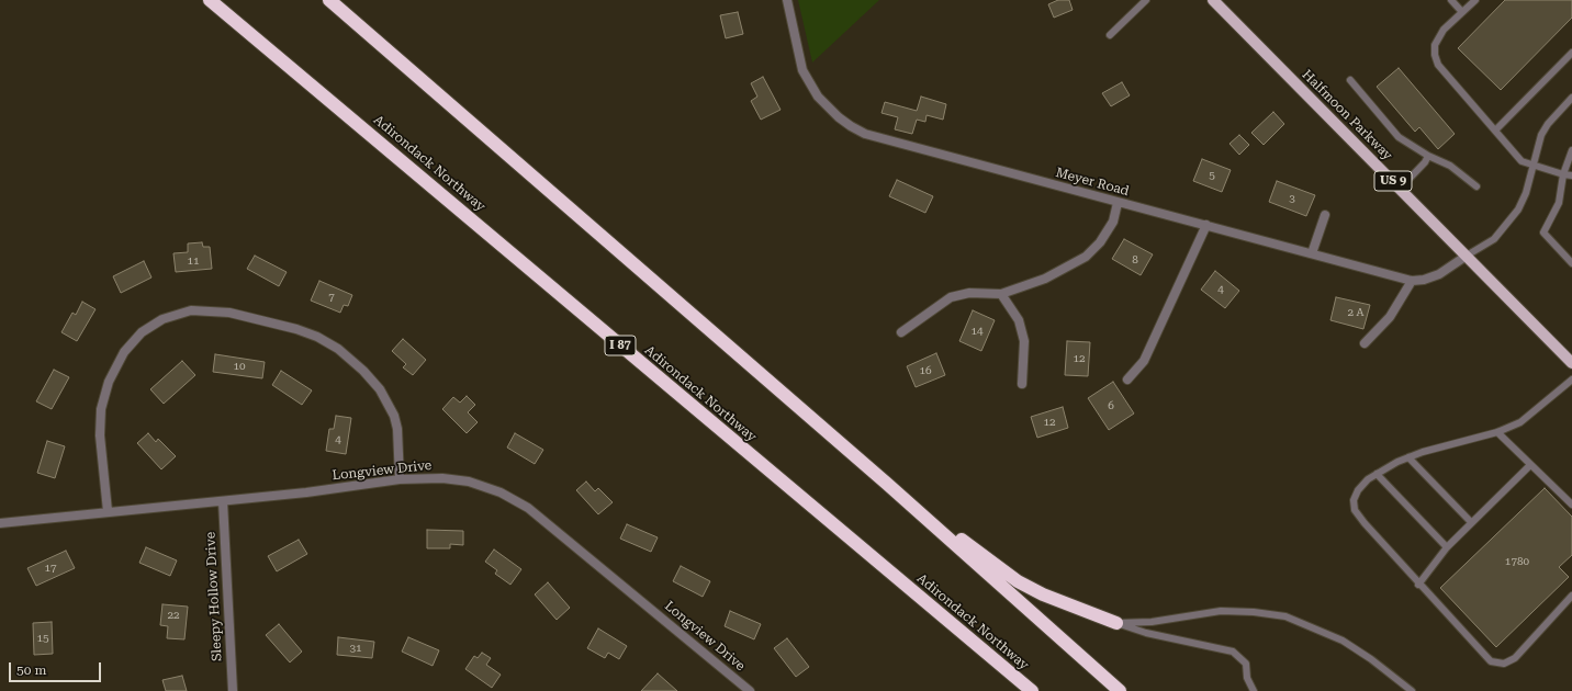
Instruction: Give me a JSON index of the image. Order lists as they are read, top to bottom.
{
  "streets": {
    "highway": ["Adirondack Northway", "I 87"],
    "main road": ["Halfmoon Parkway", "US 9"],
    "street": ["Meyer Road", "Longview Drive", "Sleepy Hollow Drive"]
  },
  "crossings": [
    ["Halfmoon Parkway", "Meyer Road"],
    ["Longview Drive", "Sleepy Hollow Drive"]
  ],
  "house_numbers": [
    "5",
    "3",
    "8",
    "11",
    "4",
    "7",
    "2 A",
    "14",
    "12",
    "10",
    "16",
    "6",
    "12",
    "4",
    "1780",
    "17",
    "22",
    "15",
    "31"
  ],
  "scale_bar": "50 m"
}
